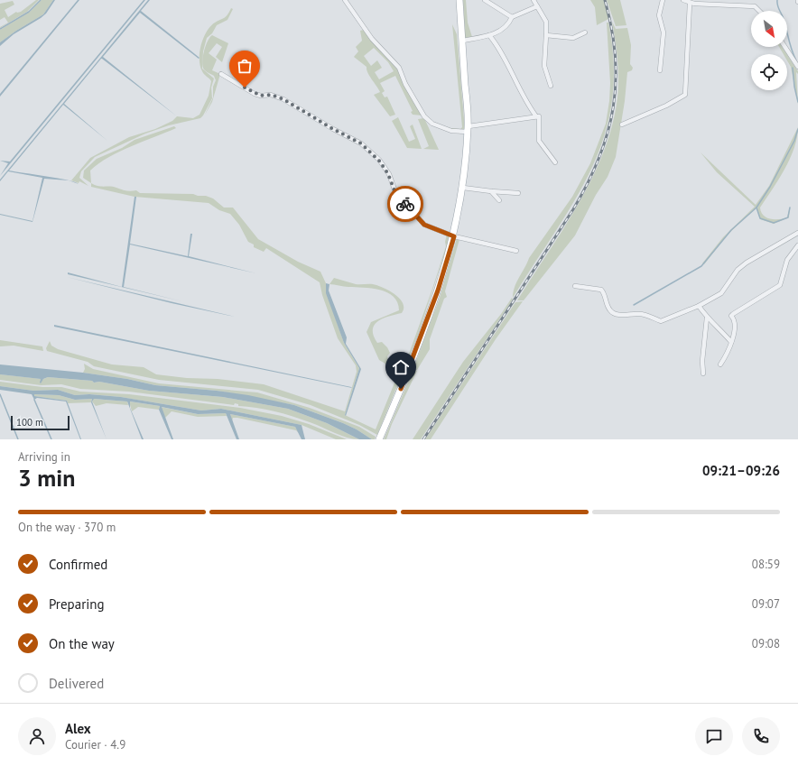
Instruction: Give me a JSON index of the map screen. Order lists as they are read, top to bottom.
{
  "scale_bar": "100 m",
  "north": "bottom right",
  "page": {
    "scale": "100 m",
    "heading": ["3 min", "Arriving in", "09:21–09:26"],
    "panel": ["Alex", "Courier · 4.9"],
    "bar": "On the way · 370 m",
    "list": [
      ["Confirmed", "08:59"],
      ["Preparing", "09:07"],
      ["On the way", "09:08"],
      "Delivered"
    ]
  }
}
